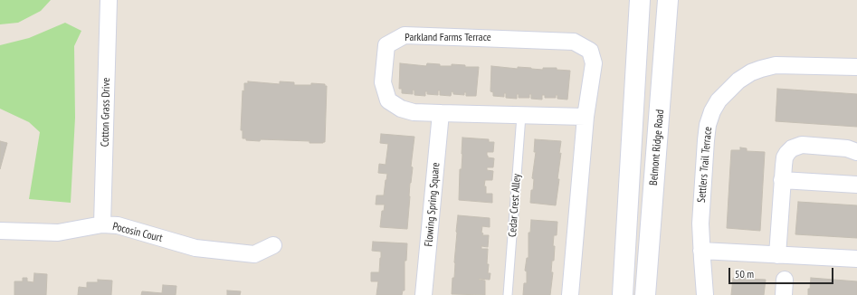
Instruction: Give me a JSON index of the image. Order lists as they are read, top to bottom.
{
  "streets": {
    "main road": ["Belmont Ridge Road"],
    "street": [
      "Parkland Farms Terrace",
      "Cotton Grass Drive",
      "Settlers Trail Terrace",
      "Flowing Spring Square",
      "Pocosin Court"
    ],
    "lane": ["Cedar Crest Alley"]
  },
  "crossings": [
    ["Parkland Farms Terrace", "Flowing Spring Square"],
    ["Parkland Farms Terrace", "Cedar Crest Alley"],
    ["Cotton Grass Drive", "Pocosin Court"]
  ],
  "scale_bar": "50 m"
}
